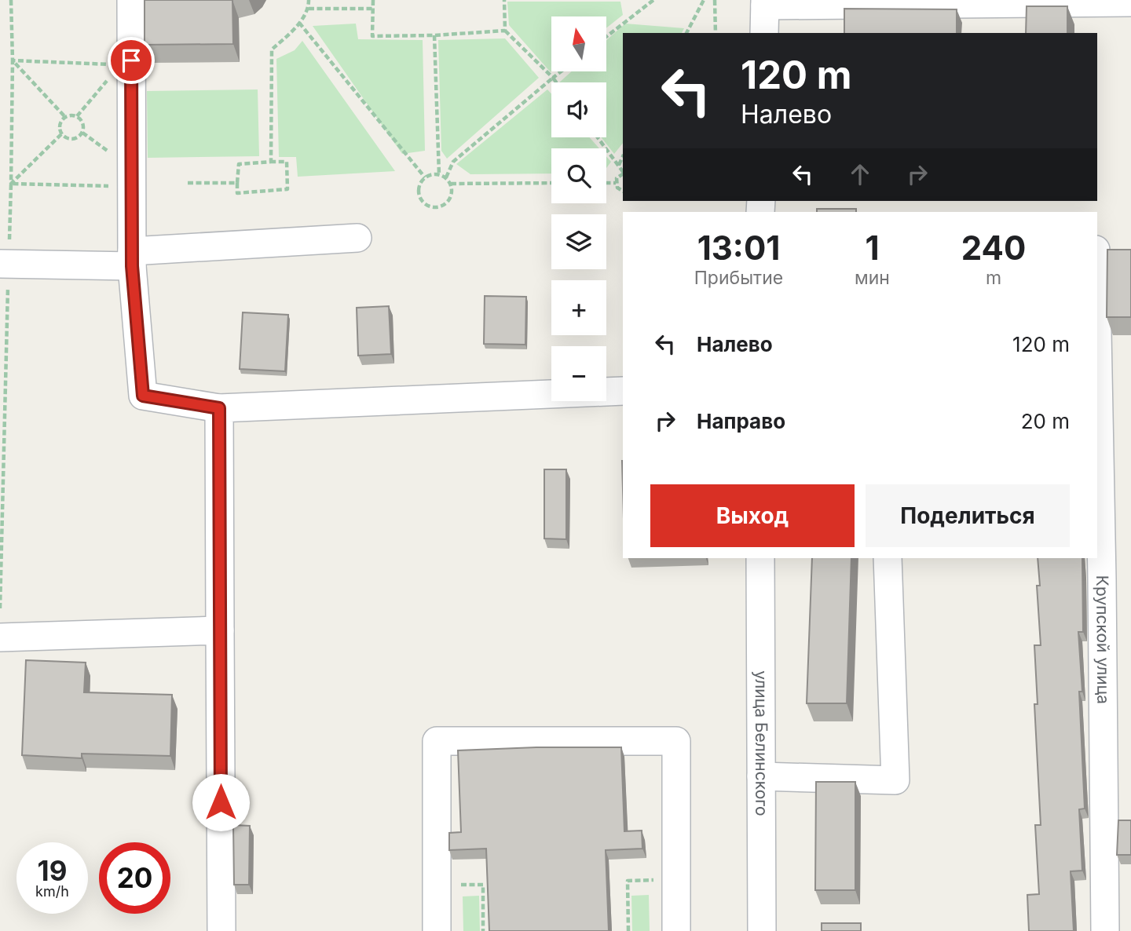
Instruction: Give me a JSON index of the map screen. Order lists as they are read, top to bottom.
{
  "streets": {
    "street": ["Крупской улица", "улица Белинского"]
  },
  "north": "top",
  "page": {
    "map_buttons": ["+", "−"],
    "turn": ["120 m", "Налево"],
    "eta": [
      "13:01",
      "Прибытие",
      "1",
      "мин",
      "240",
      "m"
    ],
    "list": [
      {
        "name": "Налево",
        "value": "120 m"
      },
      {
        "name": "Направо",
        "value": "20 m"
      }
    ],
    "buttons": ["Выход", "Поделиться"],
    "speed": "19 km/h",
    "limit": "20"
  }
}
